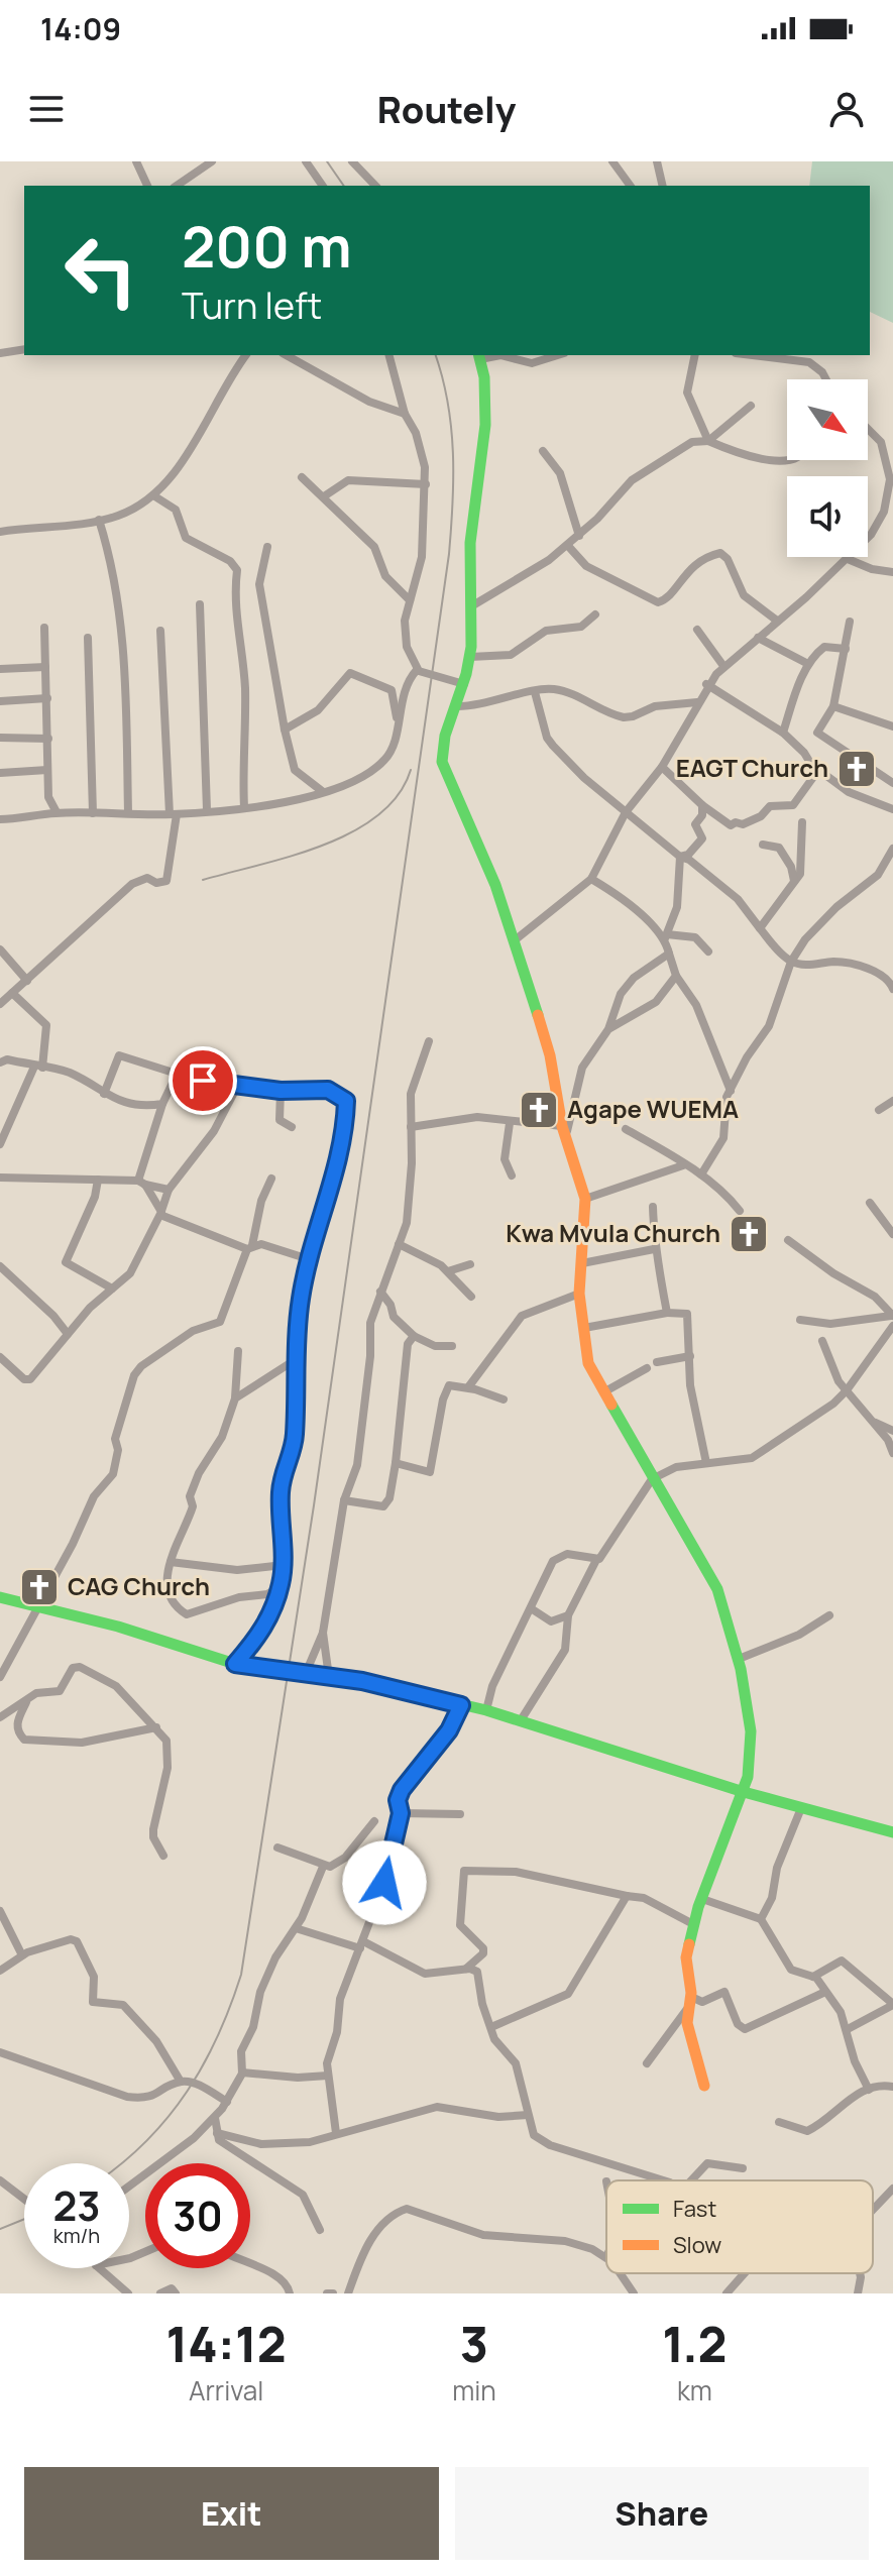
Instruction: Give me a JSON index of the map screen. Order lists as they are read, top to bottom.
{
  "places": {
    "church": [
      "EAGT Church",
      "Agape WUEMA",
      "Kwa Mvula Church",
      "CAG Church"
    ]
  },
  "legend": ["Fast", "Slow"],
  "north": "bottom right",
  "page": {
    "status": "14:09",
    "header": "Routely",
    "turn": ["200 m", "Turn left"],
    "speed": "23 km/h",
    "limit": "30",
    "eta": [
      "14:12",
      "Arrival",
      "3",
      "min",
      "1.2",
      "km"
    ],
    "buttons": ["Exit", "Share"]
  }
}
